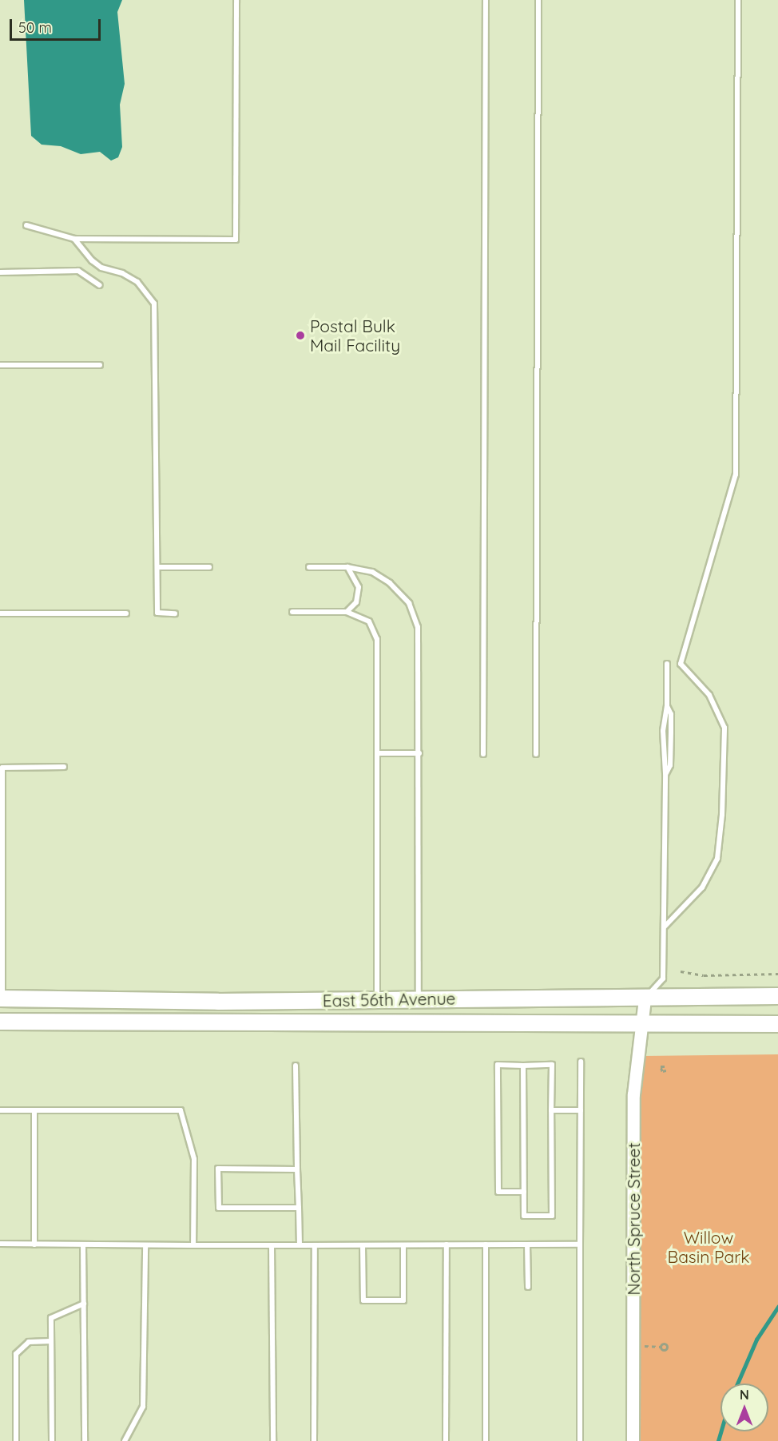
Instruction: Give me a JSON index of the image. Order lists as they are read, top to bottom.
{
  "streets": {
    "main road": ["East 56th Avenue"],
    "street": ["North Spruce Street"]
  },
  "crossings": [
    ["East 56th Avenue", "North Spruce Street"]
  ],
  "parks": ["Willow Basin Park"],
  "places": ["Postal Bulk Mail Facility"],
  "scale_bar": "50 m",
  "north": "top"
}
